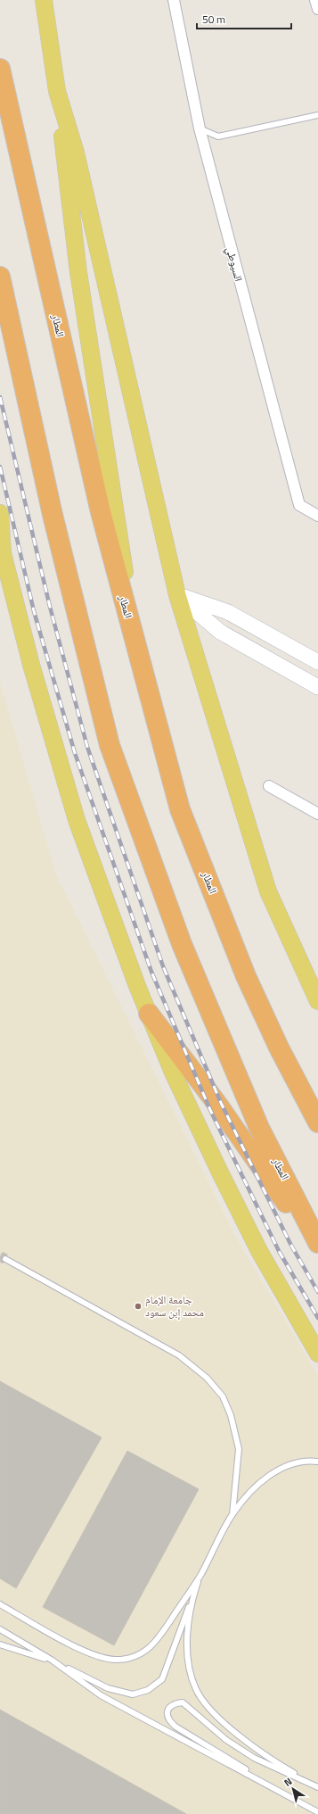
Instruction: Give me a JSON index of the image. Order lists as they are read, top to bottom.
{
  "streets": {
    "highway": ["المطار"],
    "street": ["السيوطي"]
  },
  "places": ["جامعة الإمام محمد إبن سعود"],
  "scale_bar": "50 m",
  "north": "top left"
}
